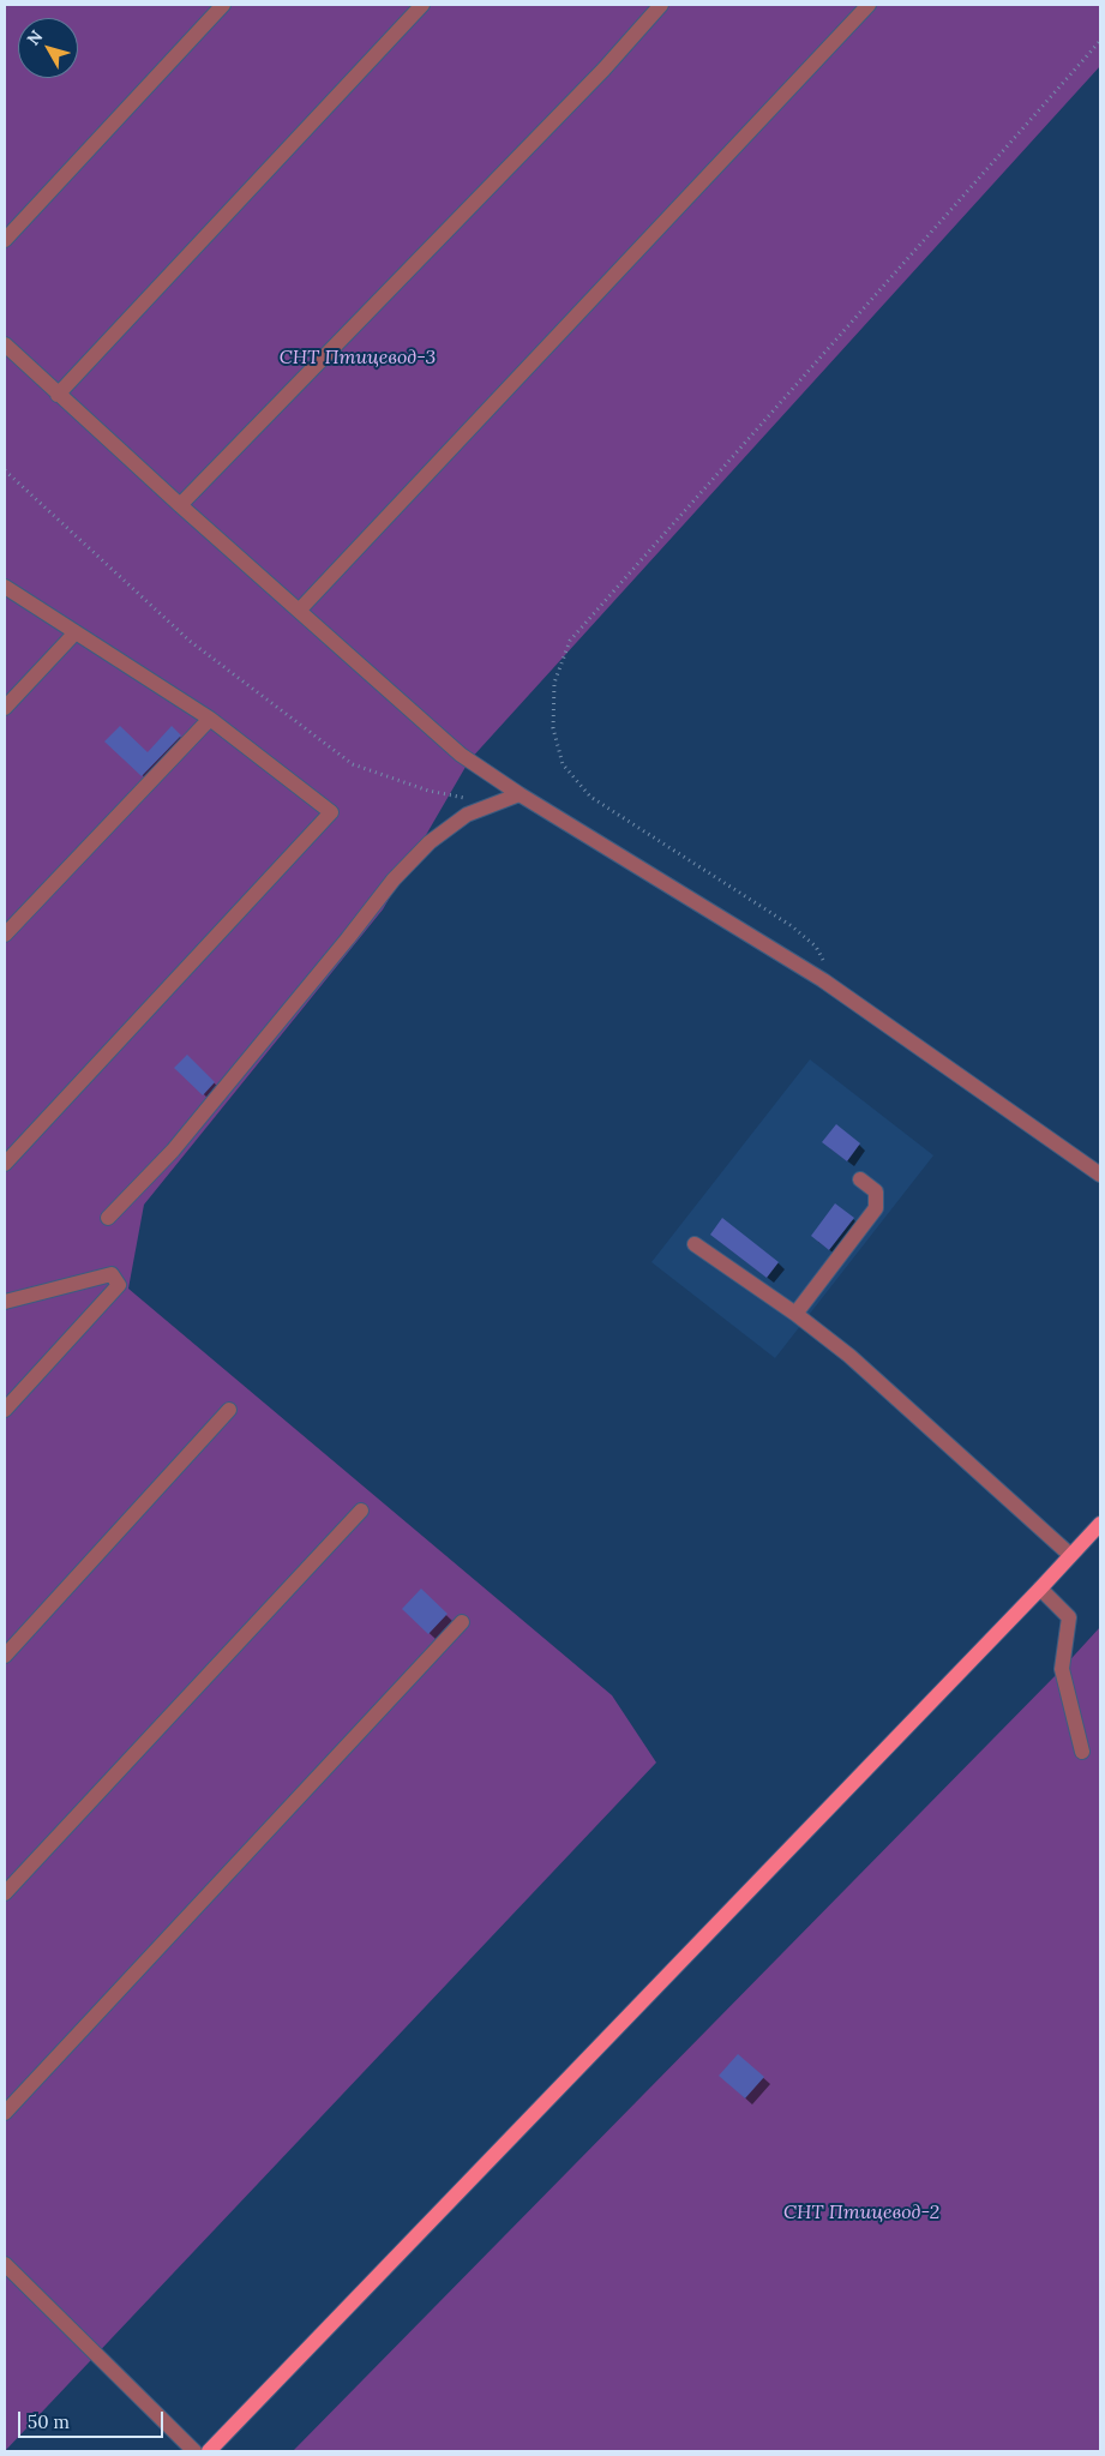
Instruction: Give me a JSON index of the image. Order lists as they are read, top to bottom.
{
  "parks": ["СНТ Птицевод-3", "СНТ Птицевод-2"],
  "scale_bar": "50 m",
  "north": "top left"
}
